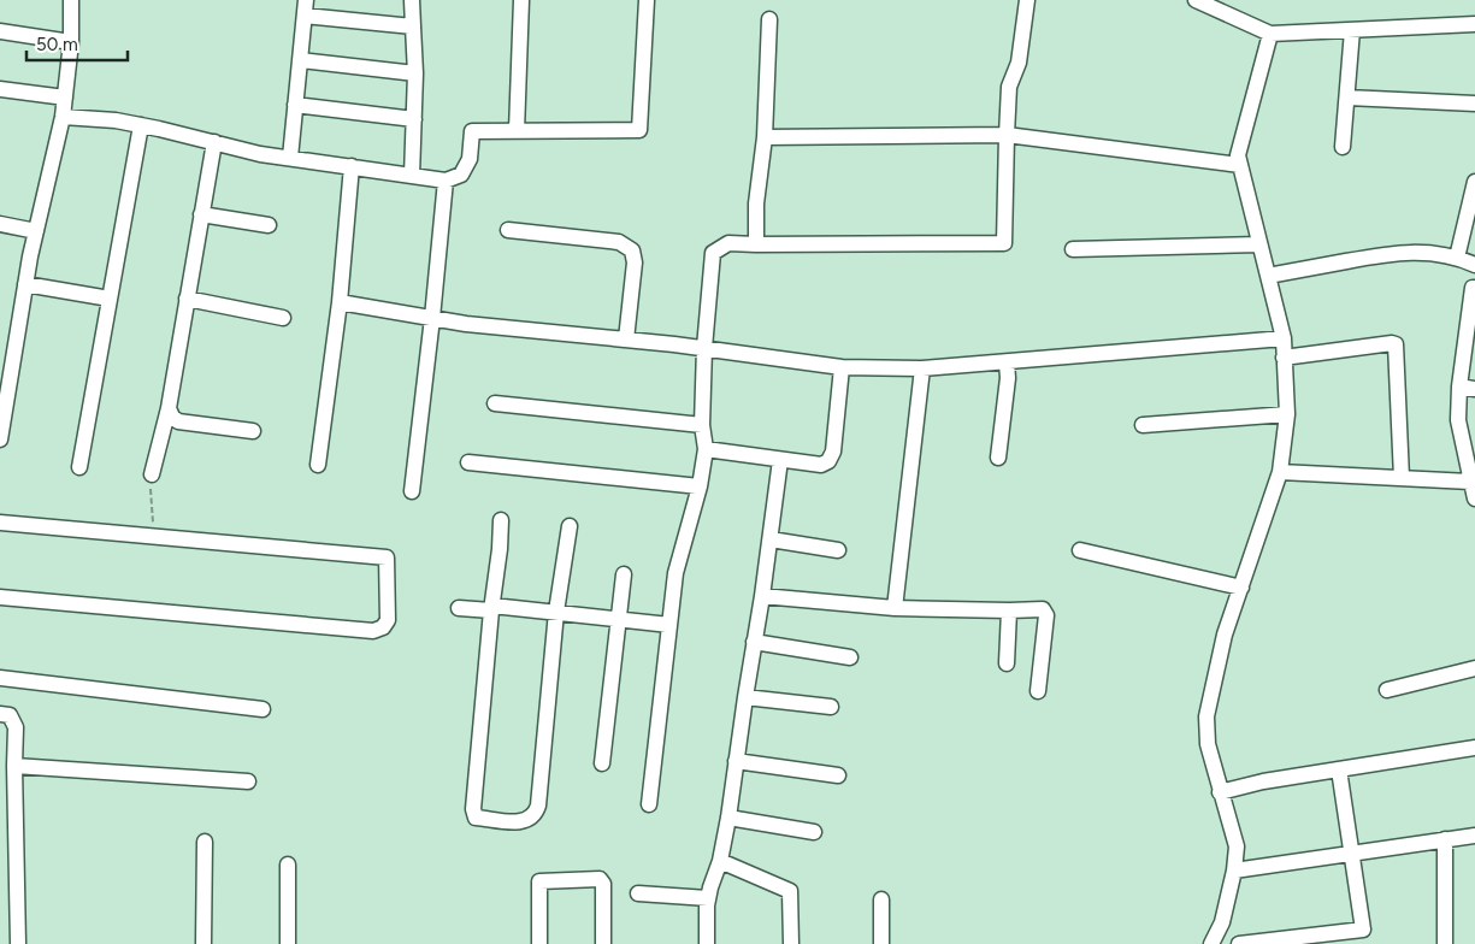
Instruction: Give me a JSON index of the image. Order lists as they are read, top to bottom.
{
  "scale_bar": "50 m"
}
